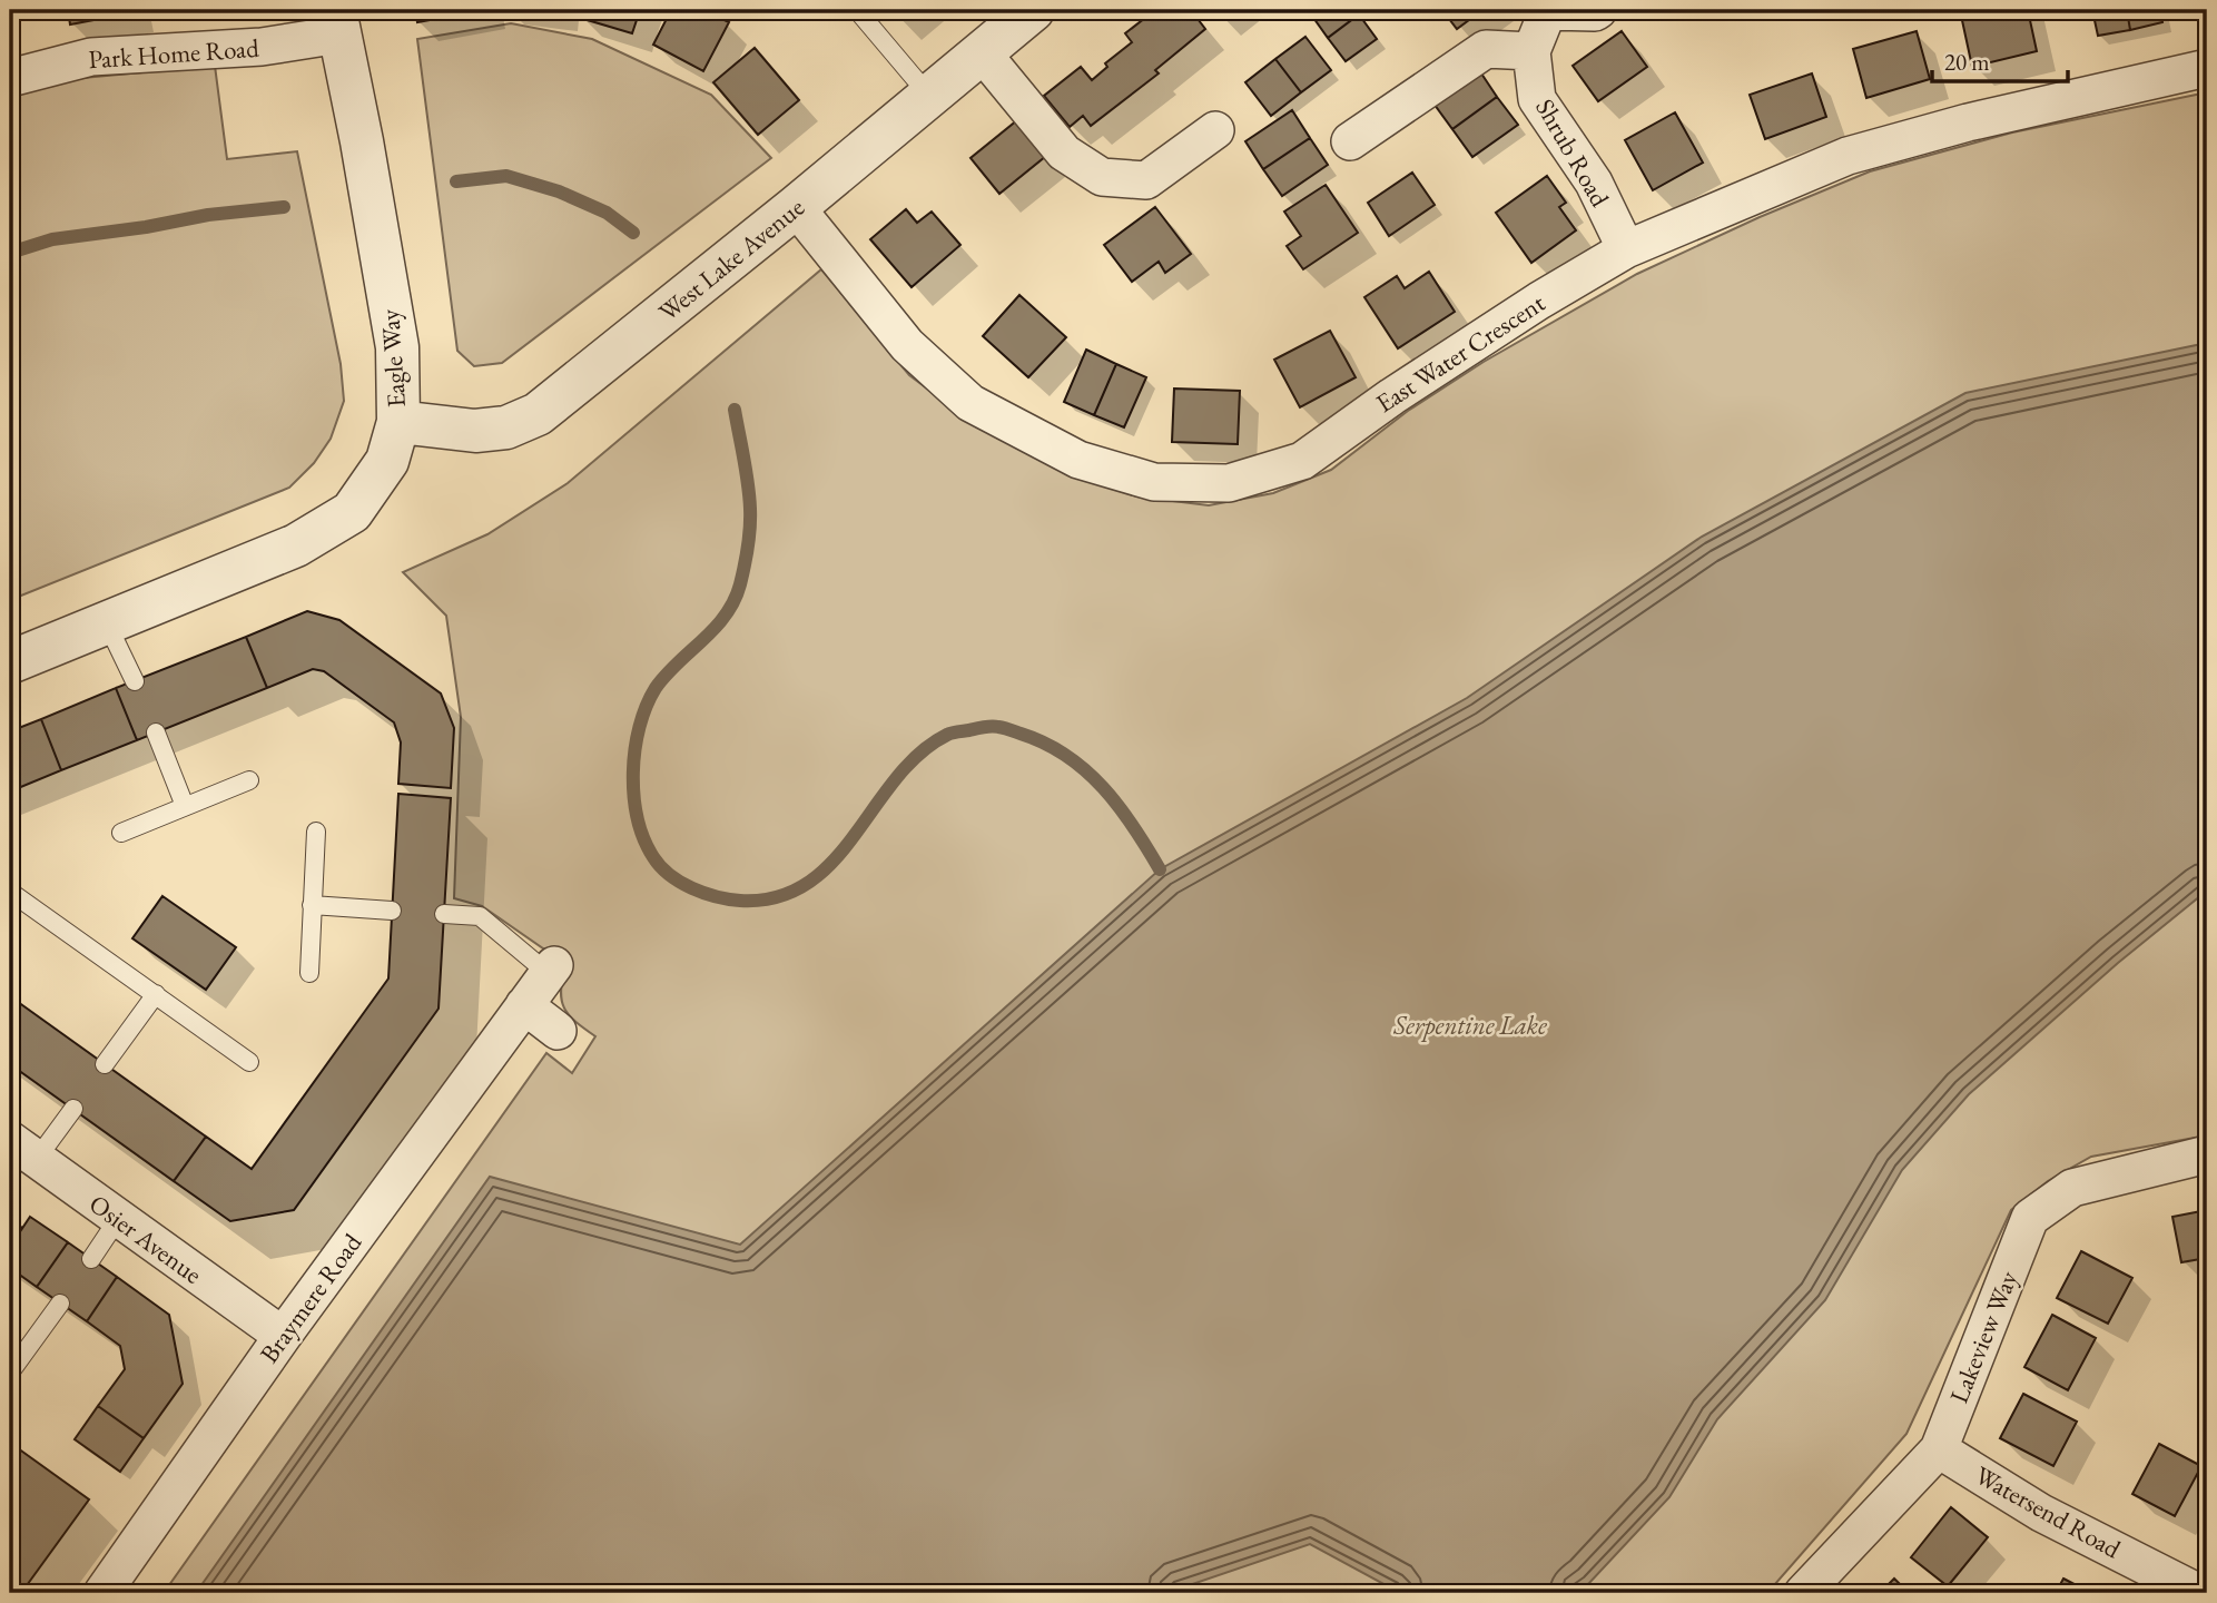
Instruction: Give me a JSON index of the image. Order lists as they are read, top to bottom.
{
  "streets": {
    "street": [
      "Park Home Road",
      "Shrub Road",
      "West Lake Avenue",
      "East Water Crescent",
      "Eagle Way",
      "Osier Avenue",
      "Braymere Road",
      "Lakeview Way",
      "Watersend Road"
    ]
  },
  "crossings": [
    ["Park Home Road", "Eagle Way"],
    ["Shrub Road", "East Water Crescent"],
    ["West Lake Avenue", "East Water Crescent"],
    ["West Lake Avenue", "Eagle Way"],
    ["Osier Avenue", "Braymere Road"],
    ["Lakeview Way", "Watersend Road"]
  ],
  "parks": ["Serpentine Lake"],
  "scale_bar": "20 m"
}
